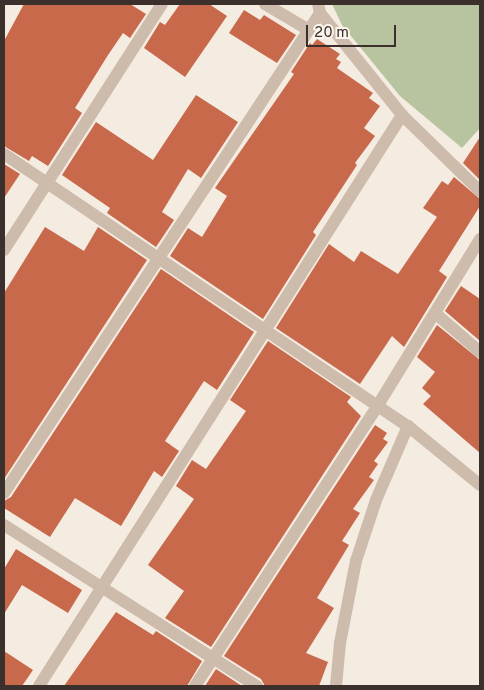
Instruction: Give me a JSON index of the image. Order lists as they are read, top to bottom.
{
  "scale_bar": "20 m"
}
